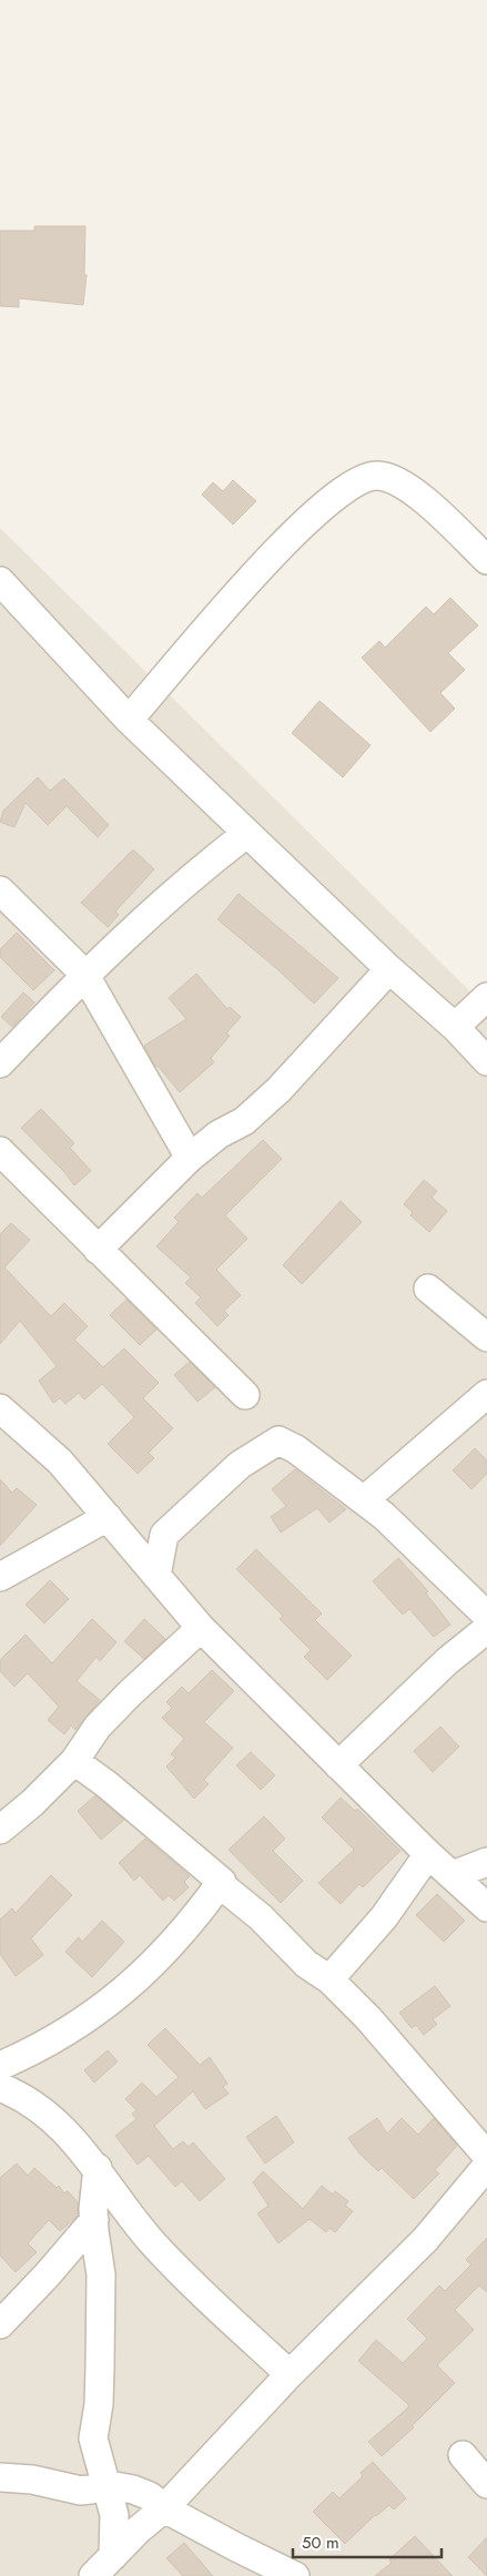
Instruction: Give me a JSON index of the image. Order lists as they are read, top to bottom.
{
  "scale_bar": "50 m"
}
